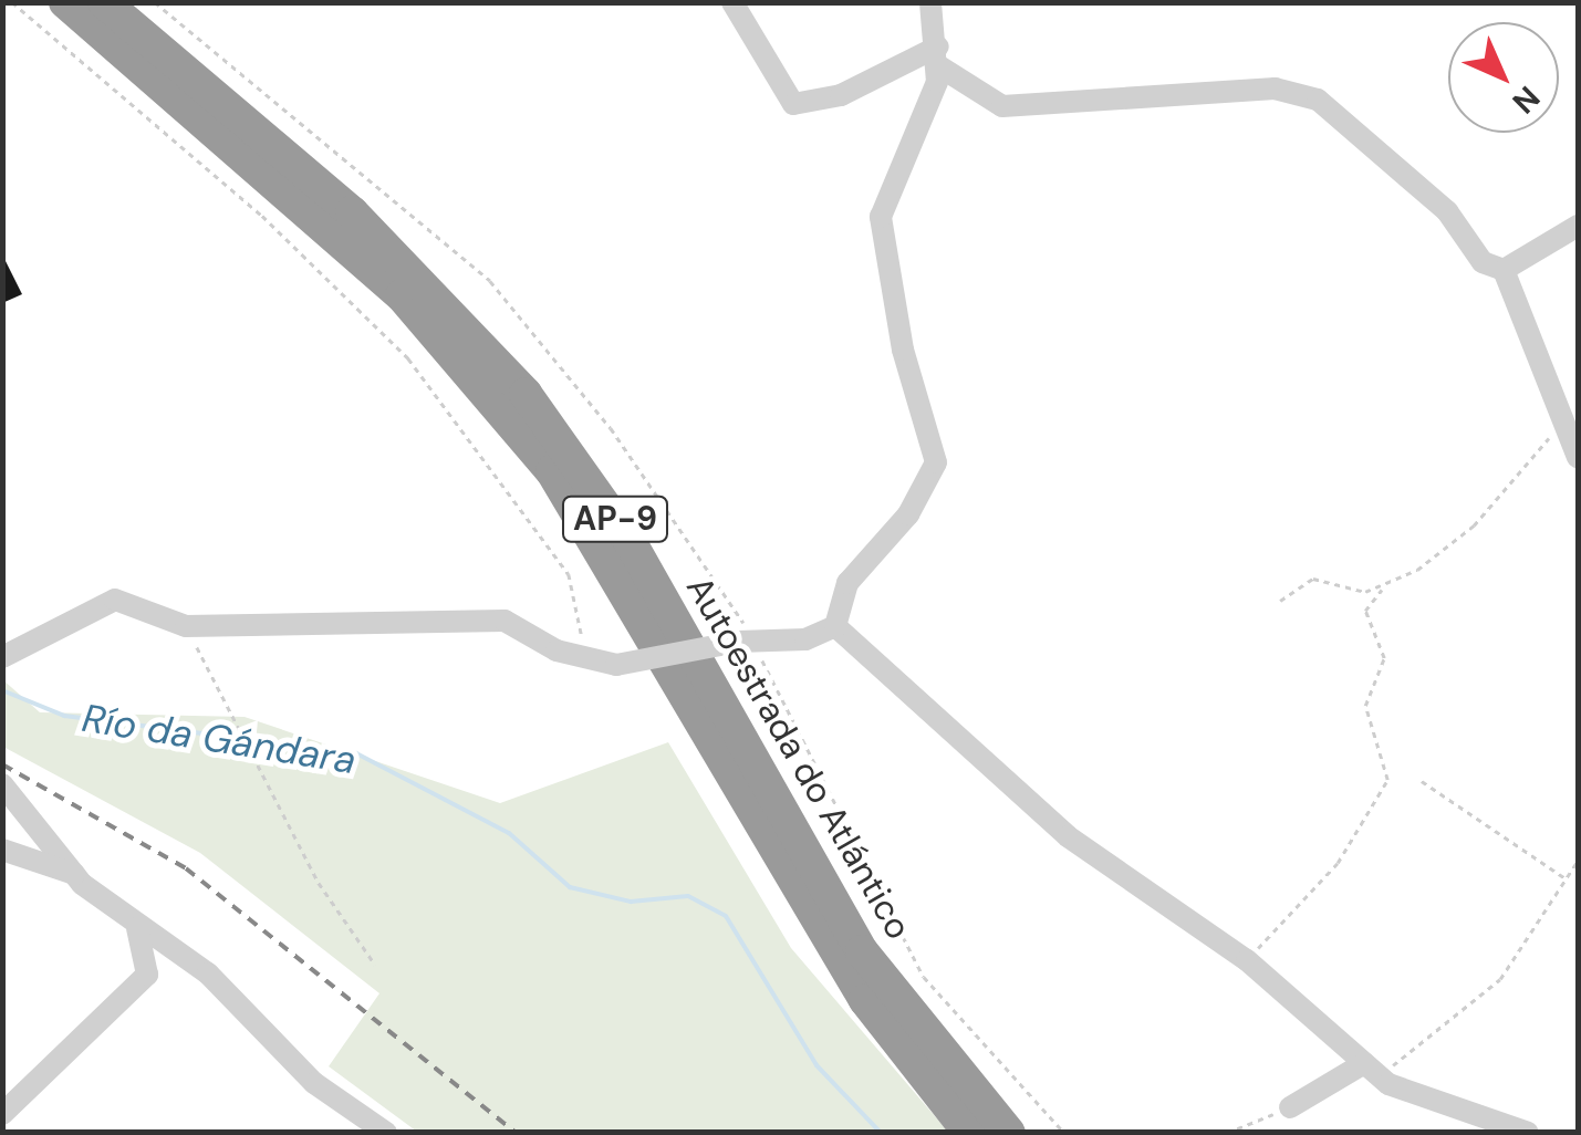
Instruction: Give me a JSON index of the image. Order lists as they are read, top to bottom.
{
  "streets": {
    "highway": ["AP-9", "Autoestrada do Atlántico"]
  },
  "water": ["Río da Gándara"],
  "north": "bottom right"
}
